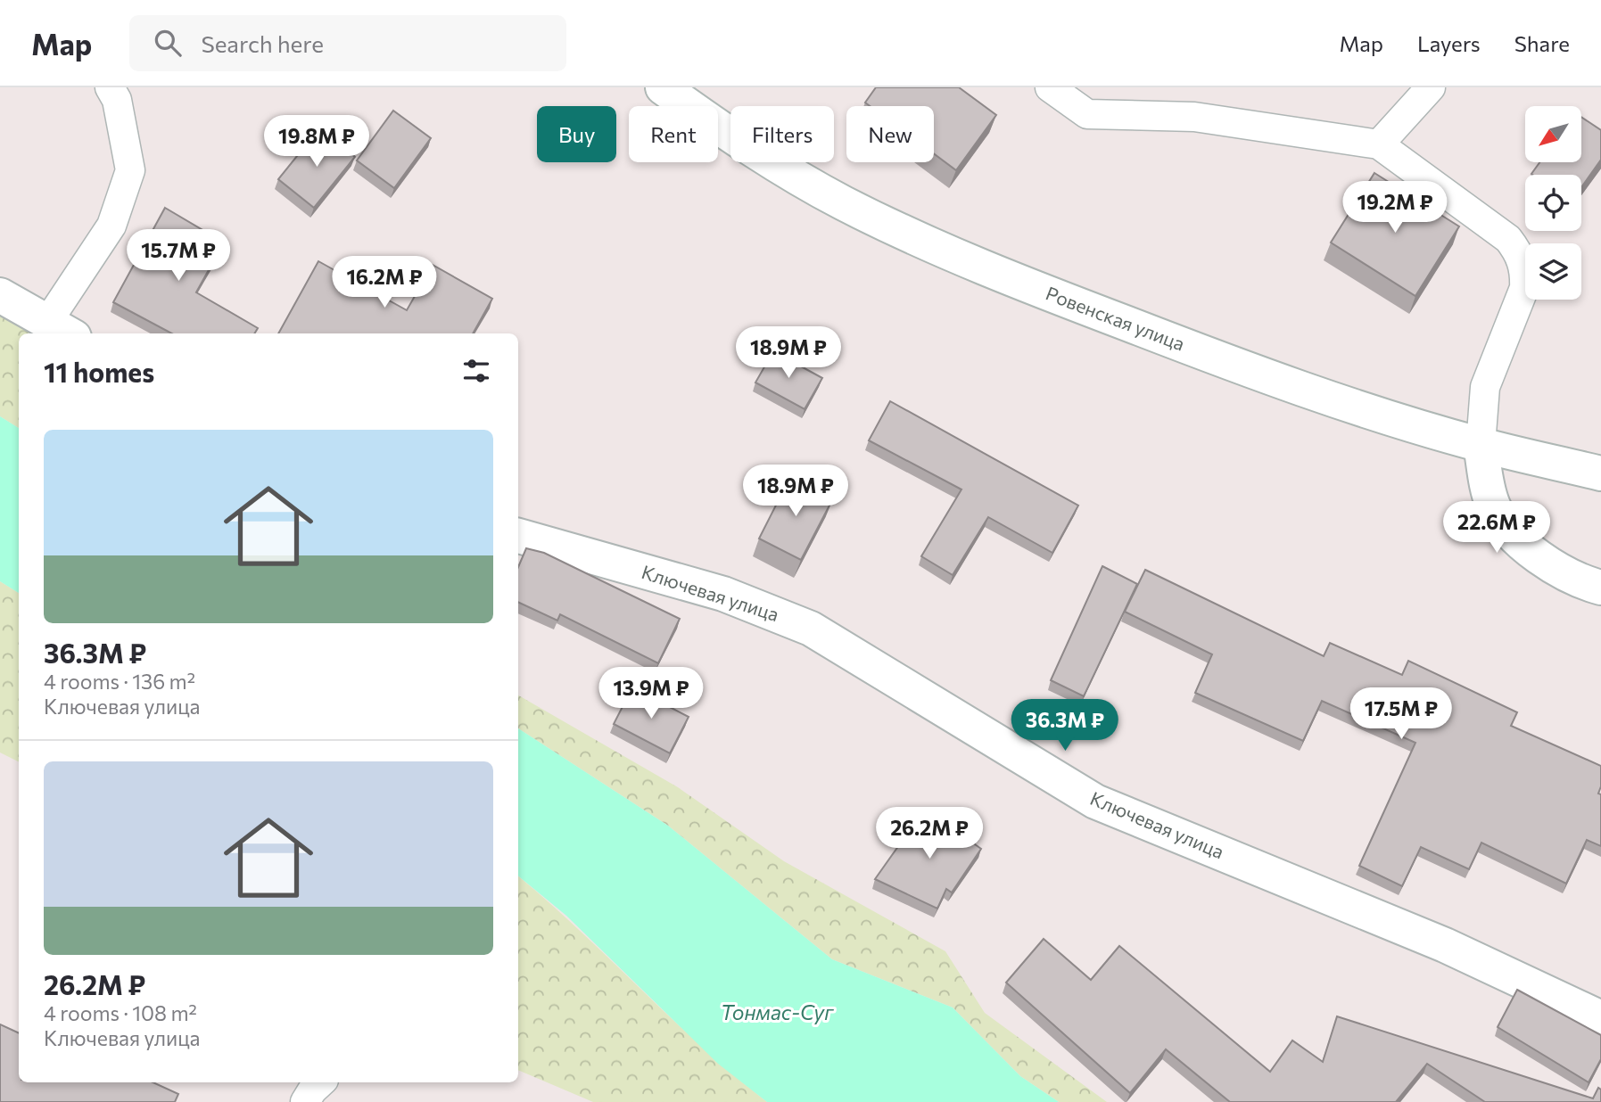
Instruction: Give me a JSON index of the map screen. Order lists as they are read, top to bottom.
{
  "streets": {
    "street": ["Ровенская улица", "Ключевая улица"]
  },
  "water": ["Тонмас-Суг"],
  "north": "bottom left",
  "page": {
    "header": "Map",
    "search": "Search here",
    "nav": ["Map", "Layers", "Share"],
    "chip": [
      "Buy",
      "Rent",
      "Filters",
      "New"
    ],
    "price": [
      "19.8M ₽",
      "19.2M ₽",
      "15.7M ₽",
      "16.2M ₽",
      "18.9M ₽",
      "18.9M ₽",
      "22.6M ₽",
      "13.9M ₽",
      "17.5M ₽",
      "36.3M ₽",
      "26.2M ₽"
    ],
    "heading": "11 homes",
    "list": [
      {
        "name": "36.3M ₽",
        "note": "4 rooms · 136 m² · Ключевая улица"
      },
      {
        "name": "26.2M ₽",
        "note": "4 rooms · 108 m² · Ключевая улица"
      }
    ]
  }
}
